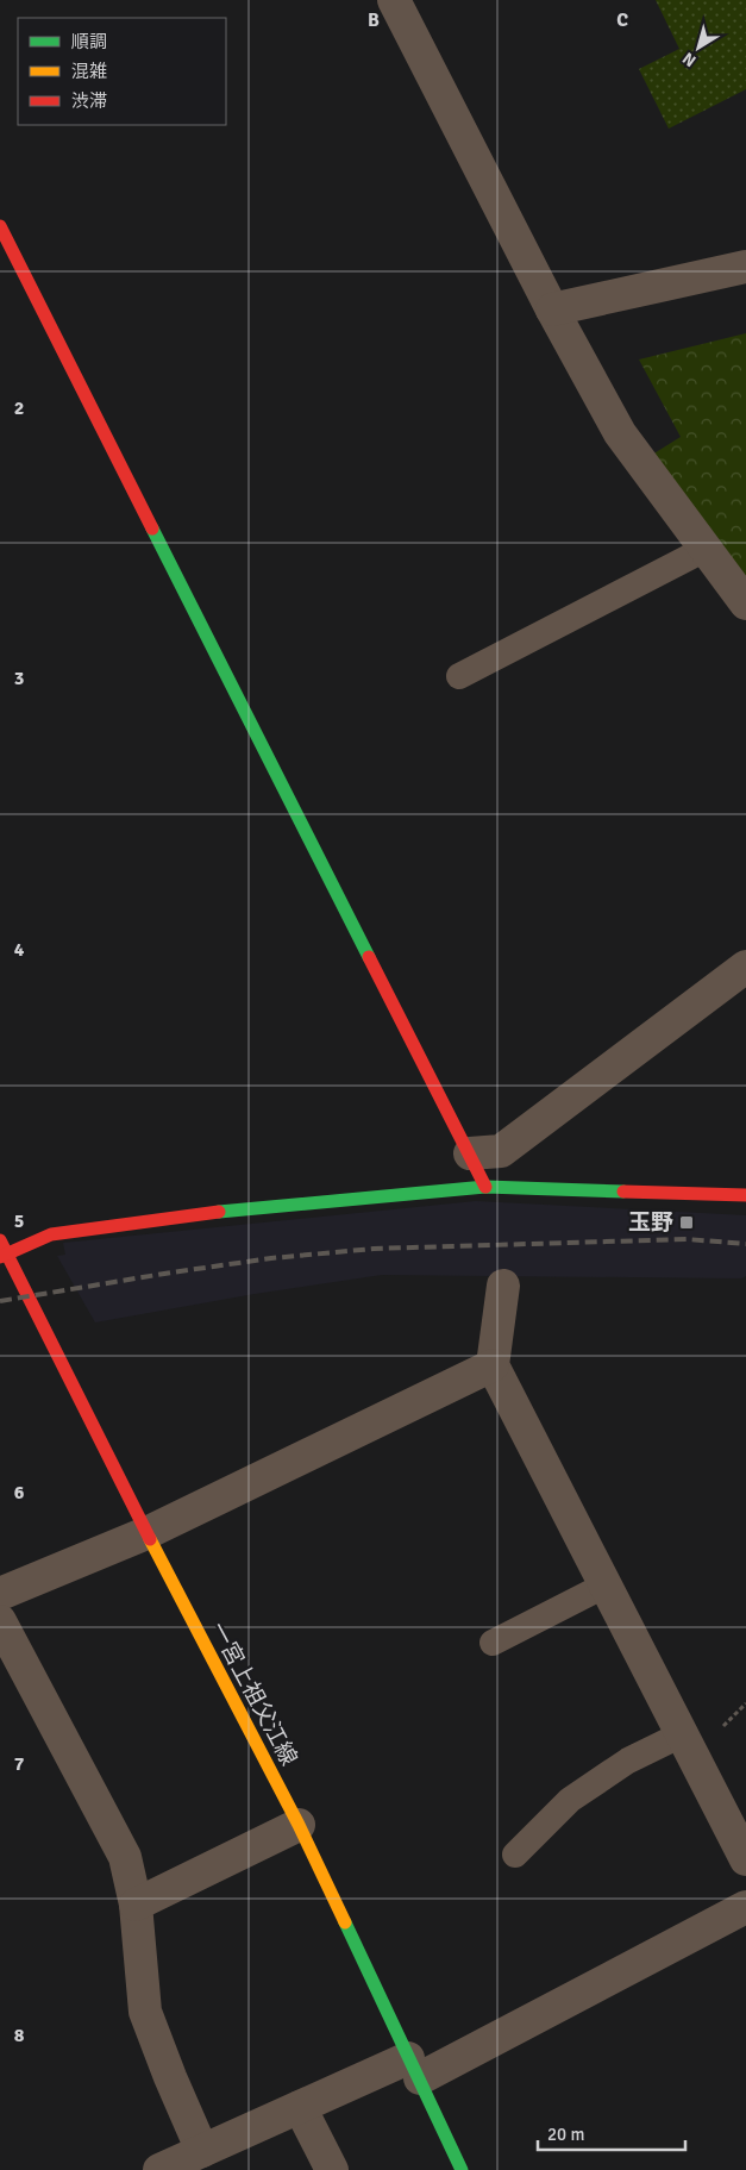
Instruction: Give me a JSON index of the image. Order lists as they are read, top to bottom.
{
  "streets": {
    "street": ["一宮上祖父江線"]
  },
  "places": {
    "transit": ["玉野"]
  },
  "legend": ["順調", "混雑", "渋滞"],
  "scale_bar": "20 m",
  "north": "bottom left",
  "grid": {
    "columns": ["B", "C"],
    "rows": [
      "2",
      "3",
      "4",
      "5",
      "6",
      "7",
      "8"
    ]
  }
}
